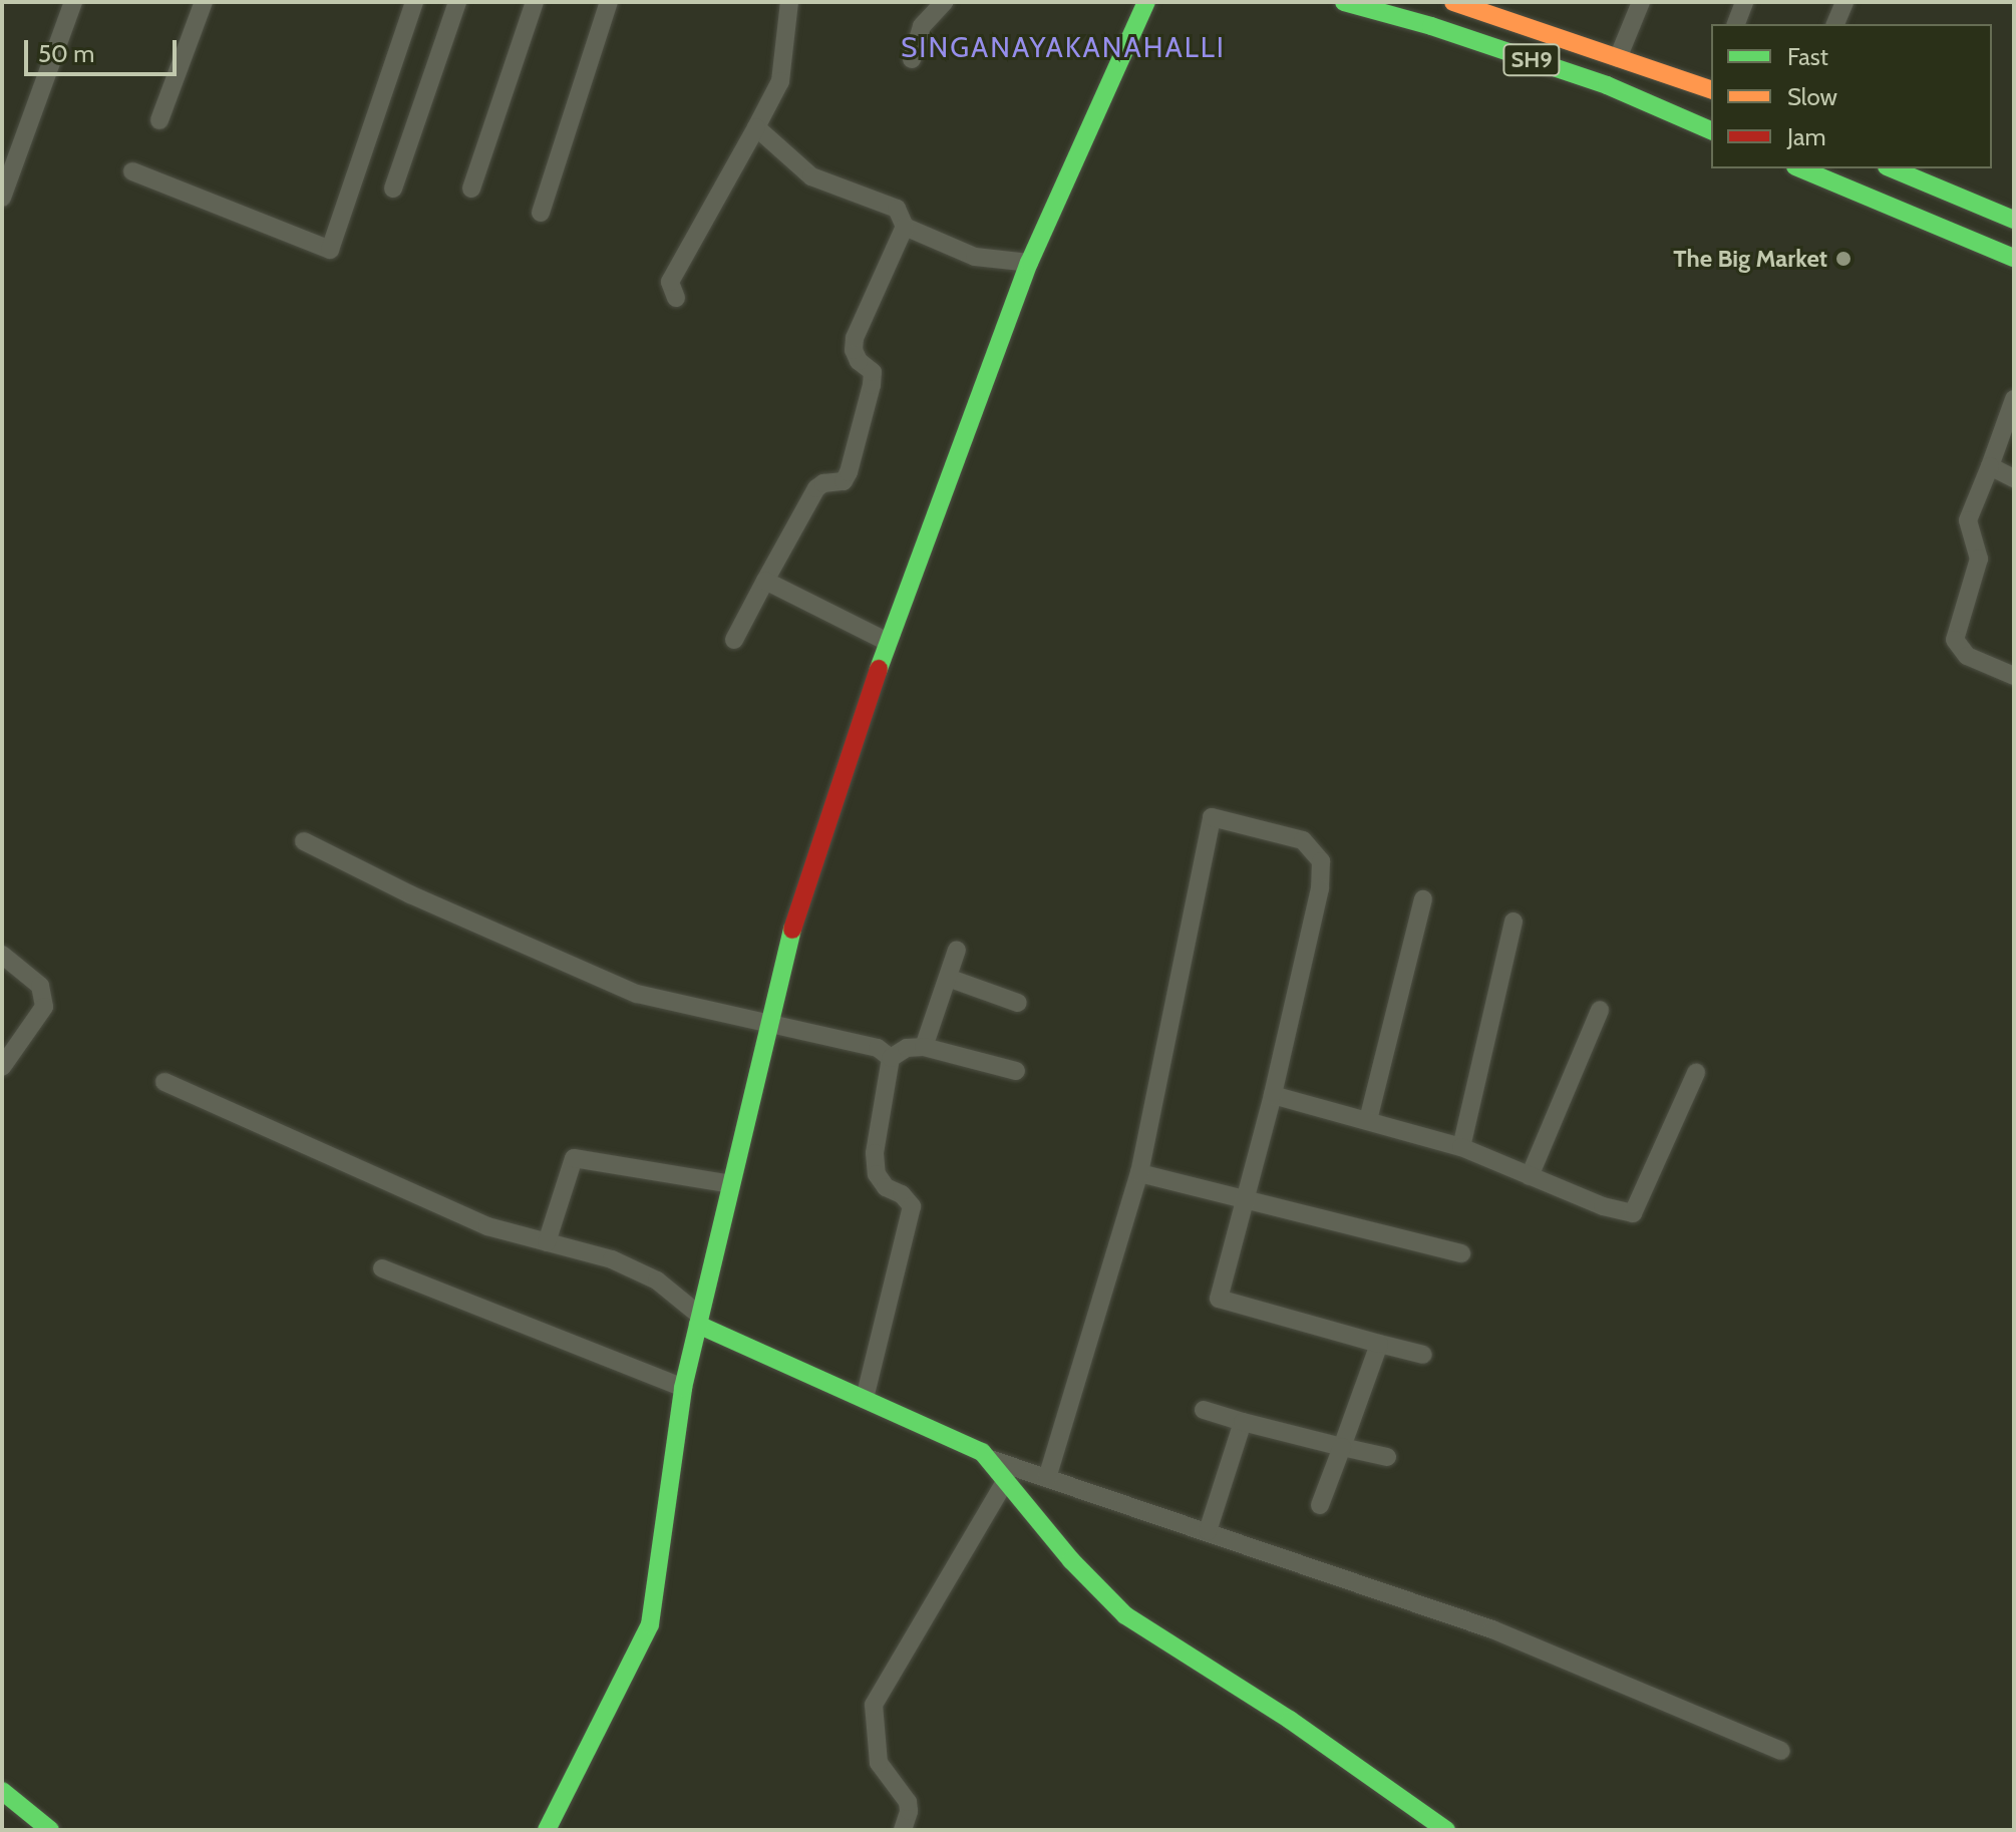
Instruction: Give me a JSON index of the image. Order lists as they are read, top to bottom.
{
  "streets": {
    "main road": ["SH9"]
  },
  "districts": ["SINGANAYAKANAHALLI"],
  "places": ["The Big Market"],
  "legend": ["Fast", "Slow", "Jam"],
  "scale_bar": "50 m"
}
